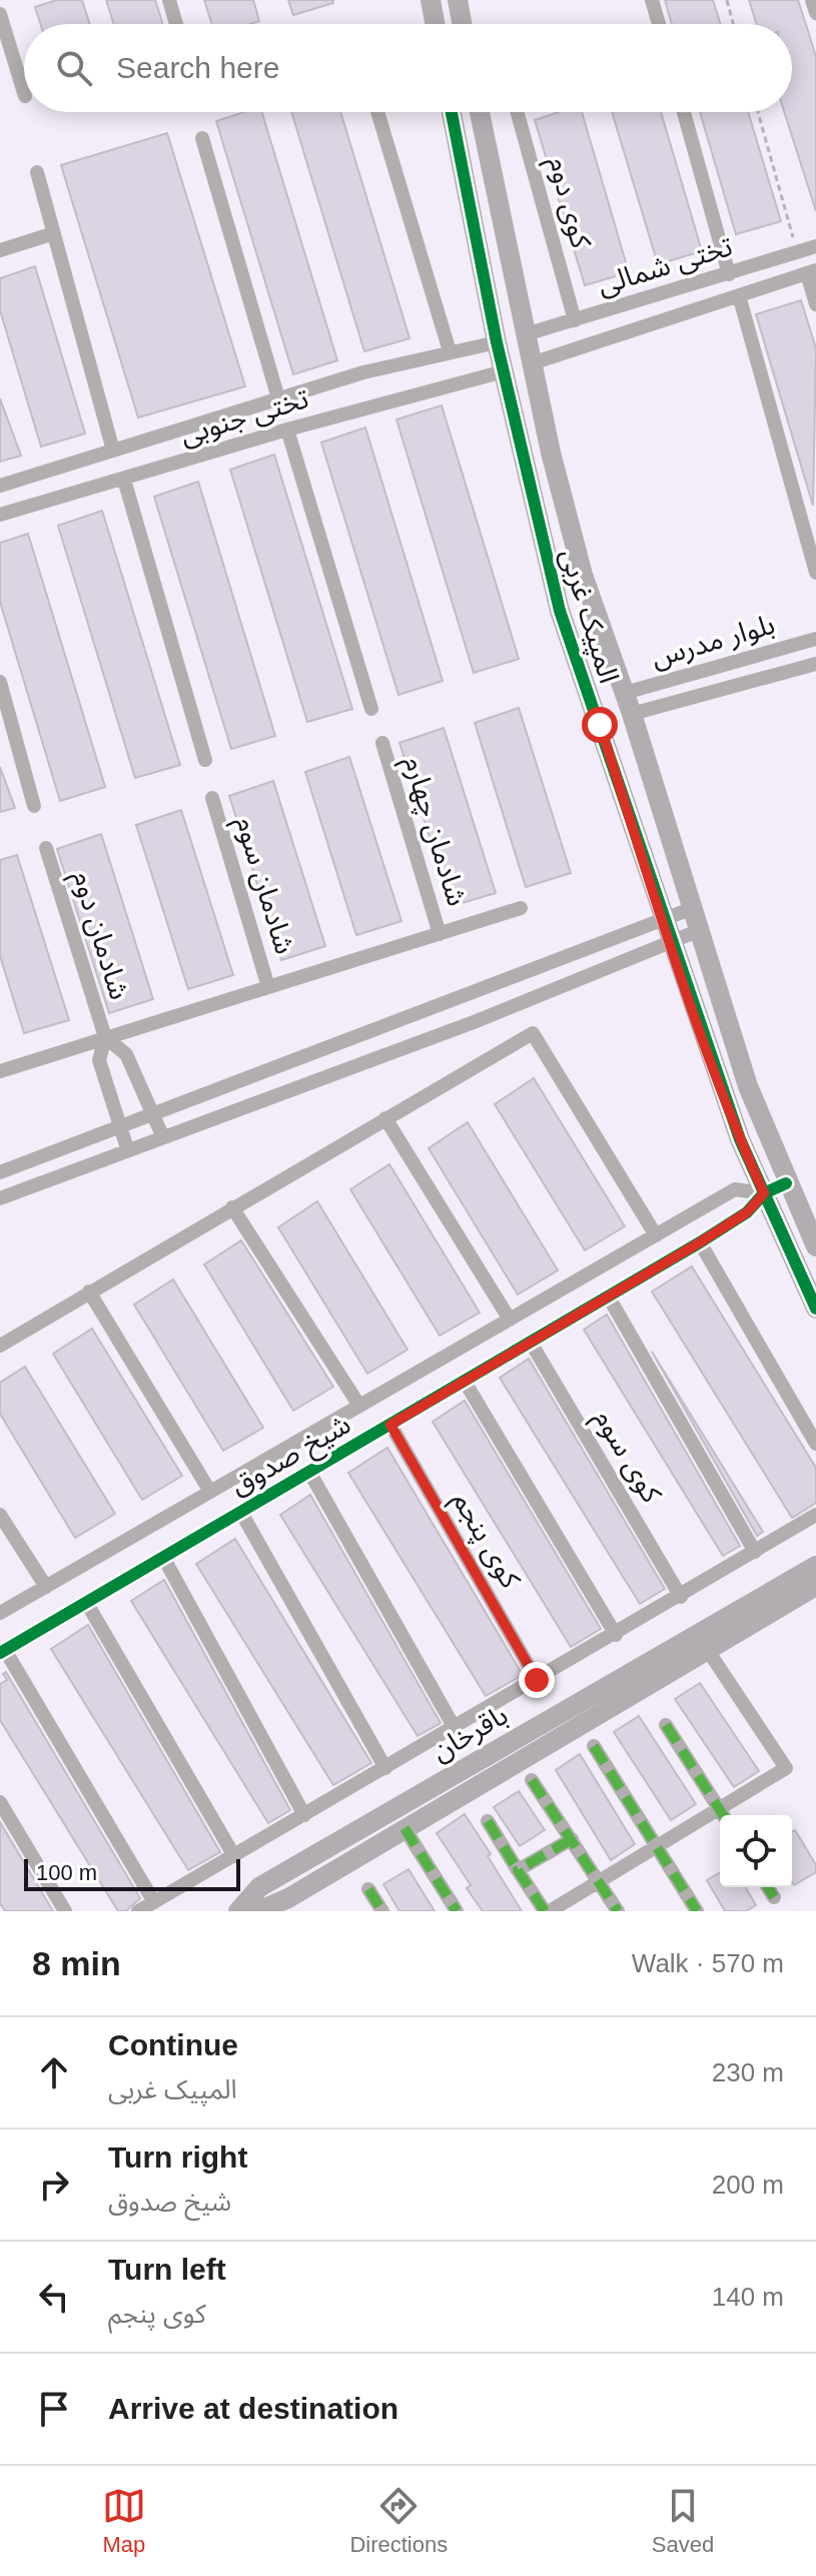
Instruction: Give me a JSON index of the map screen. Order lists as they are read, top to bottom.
{
  "streets": {
    "street": [
      "کوی دوم",
      "تختی شمالی",
      "تختی جنوبی",
      "المپیک غربی",
      "بلوار مدرس",
      "شادمان چهارم",
      "شادمان سوم",
      "شادمان دوم",
      "شیخ صدوق",
      "کوی سوم",
      "کوی پنجم",
      "باقرخان"
    ]
  },
  "crossings": [
    ["کوی دوم", "تختی شمالی"],
    ["تختی شمالی", "المپیک غربی"],
    ["تختی جنوبی", "المپیک غربی"],
    ["المپیک غربی", "بلوار مدرس"],
    ["المپیک غربی", "شیخ صدوق"],
    ["شیخ صدوق", "کوی سوم"],
    ["شیخ صدوق", "کوی پنجم"]
  ],
  "scale_bar": "100 m",
  "page": {
    "search": "Search here",
    "scale": "100 m",
    "heading": ["8 min", "Walk · 570 m"],
    "list": [
      ["Continue", "المپیک غربی", "230 m"],
      ["Turn right", "شیخ صدوق", "200 m"],
      ["Turn left", "کوی پنجم", "140 m"],
      "Arrive at destination"
    ],
    "nav": ["Map", "Directions", "Saved"]
  }
}
